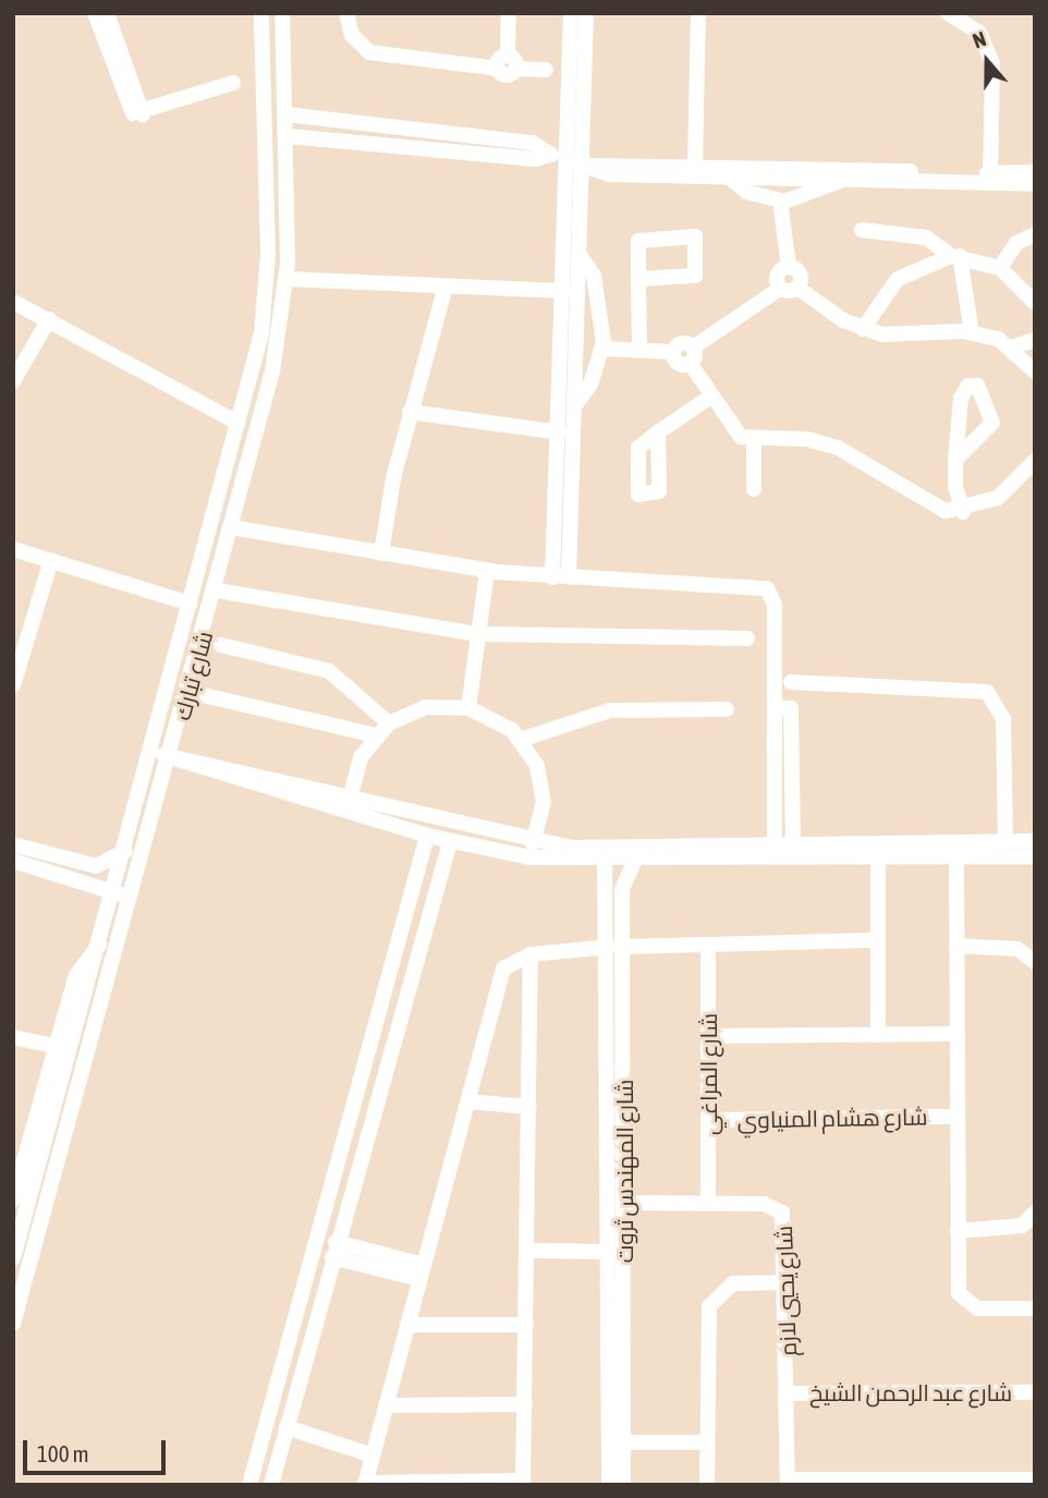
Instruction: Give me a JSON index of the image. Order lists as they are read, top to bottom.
{
  "streets": {
    "street": [
      "شارع تبارك",
      "شارع المراغي",
      "شارع هشام المنياوي",
      "شارع المهندس ثروت",
      "شارع يحيي لازم",
      "شارع عبد الرحمن الشيخ"
    ]
  },
  "crossings": [
    ["شارع المراغي", "شارع هشام المنياوي"],
    ["شارع المراغي", "شارع يحيي لازم"],
    ["شارع المهندس ثروت", "شارع يحيي لازم"],
    ["شارع يحيي لازم", "شارع عبد الرحمن الشيخ"]
  ],
  "scale_bar": "100 m",
  "north": "top"
}
